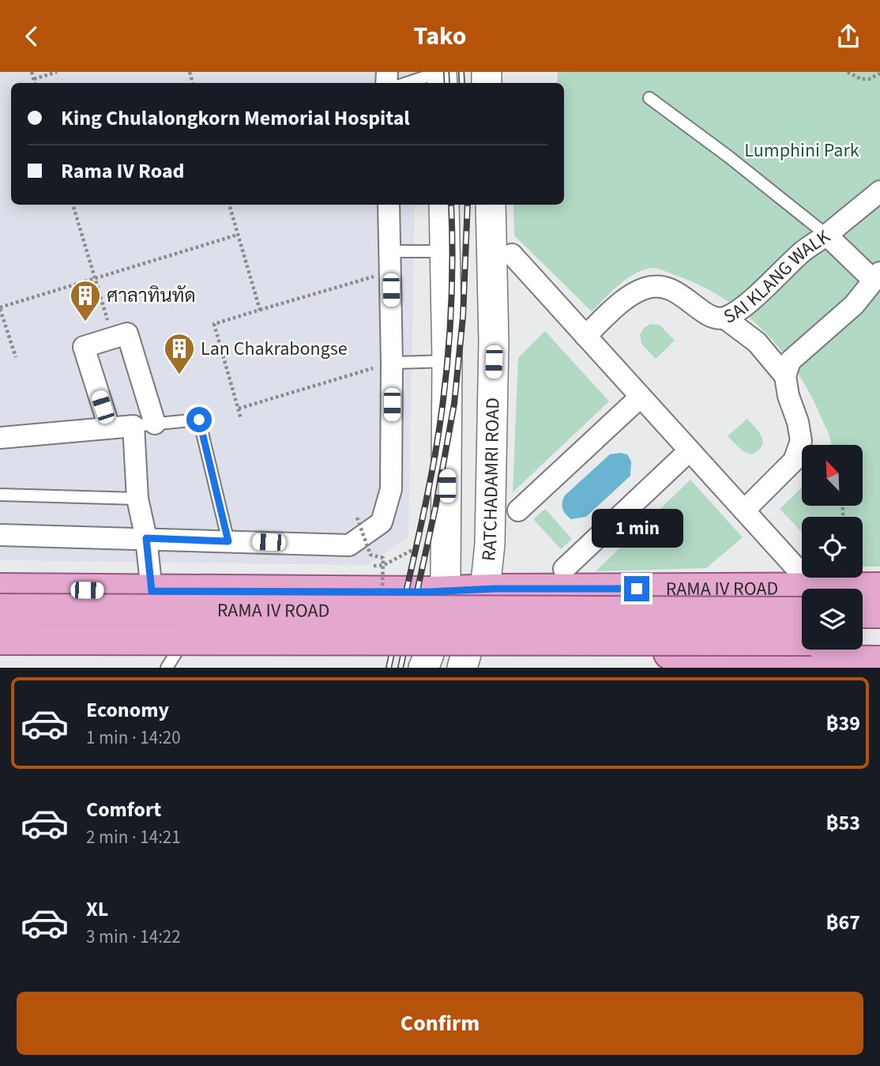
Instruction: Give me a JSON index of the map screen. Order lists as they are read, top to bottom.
{
  "streets": {
    "main road": ["RATCHADAMRI ROAD", "RAMA IV ROAD"],
    "street": ["SAI KLANG WALK"]
  },
  "crossings": [
    ["RATCHADAMRI ROAD", "RAMA IV ROAD"]
  ],
  "parks": ["Lumphini Park"],
  "places": {
    "building": ["ศาลาทินทัด", "Lan Chakrabongse"]
  },
  "north": "top left",
  "page": {
    "header": "Tako",
    "banner": ["King Chulalongkorn Memorial Hospital", "Rama IV Road"],
    "bubble": "1 min",
    "list": [
      {
        "name": "Economy",
        "note": "1 min · 14:20",
        "value": "฿39"
      },
      {
        "name": "Comfort",
        "note": "2 min · 14:21",
        "value": "฿53"
      },
      {
        "name": "XL",
        "note": "3 min · 14:22",
        "value": "฿67"
      }
    ],
    "buttons": "Confirm"
  }
}
